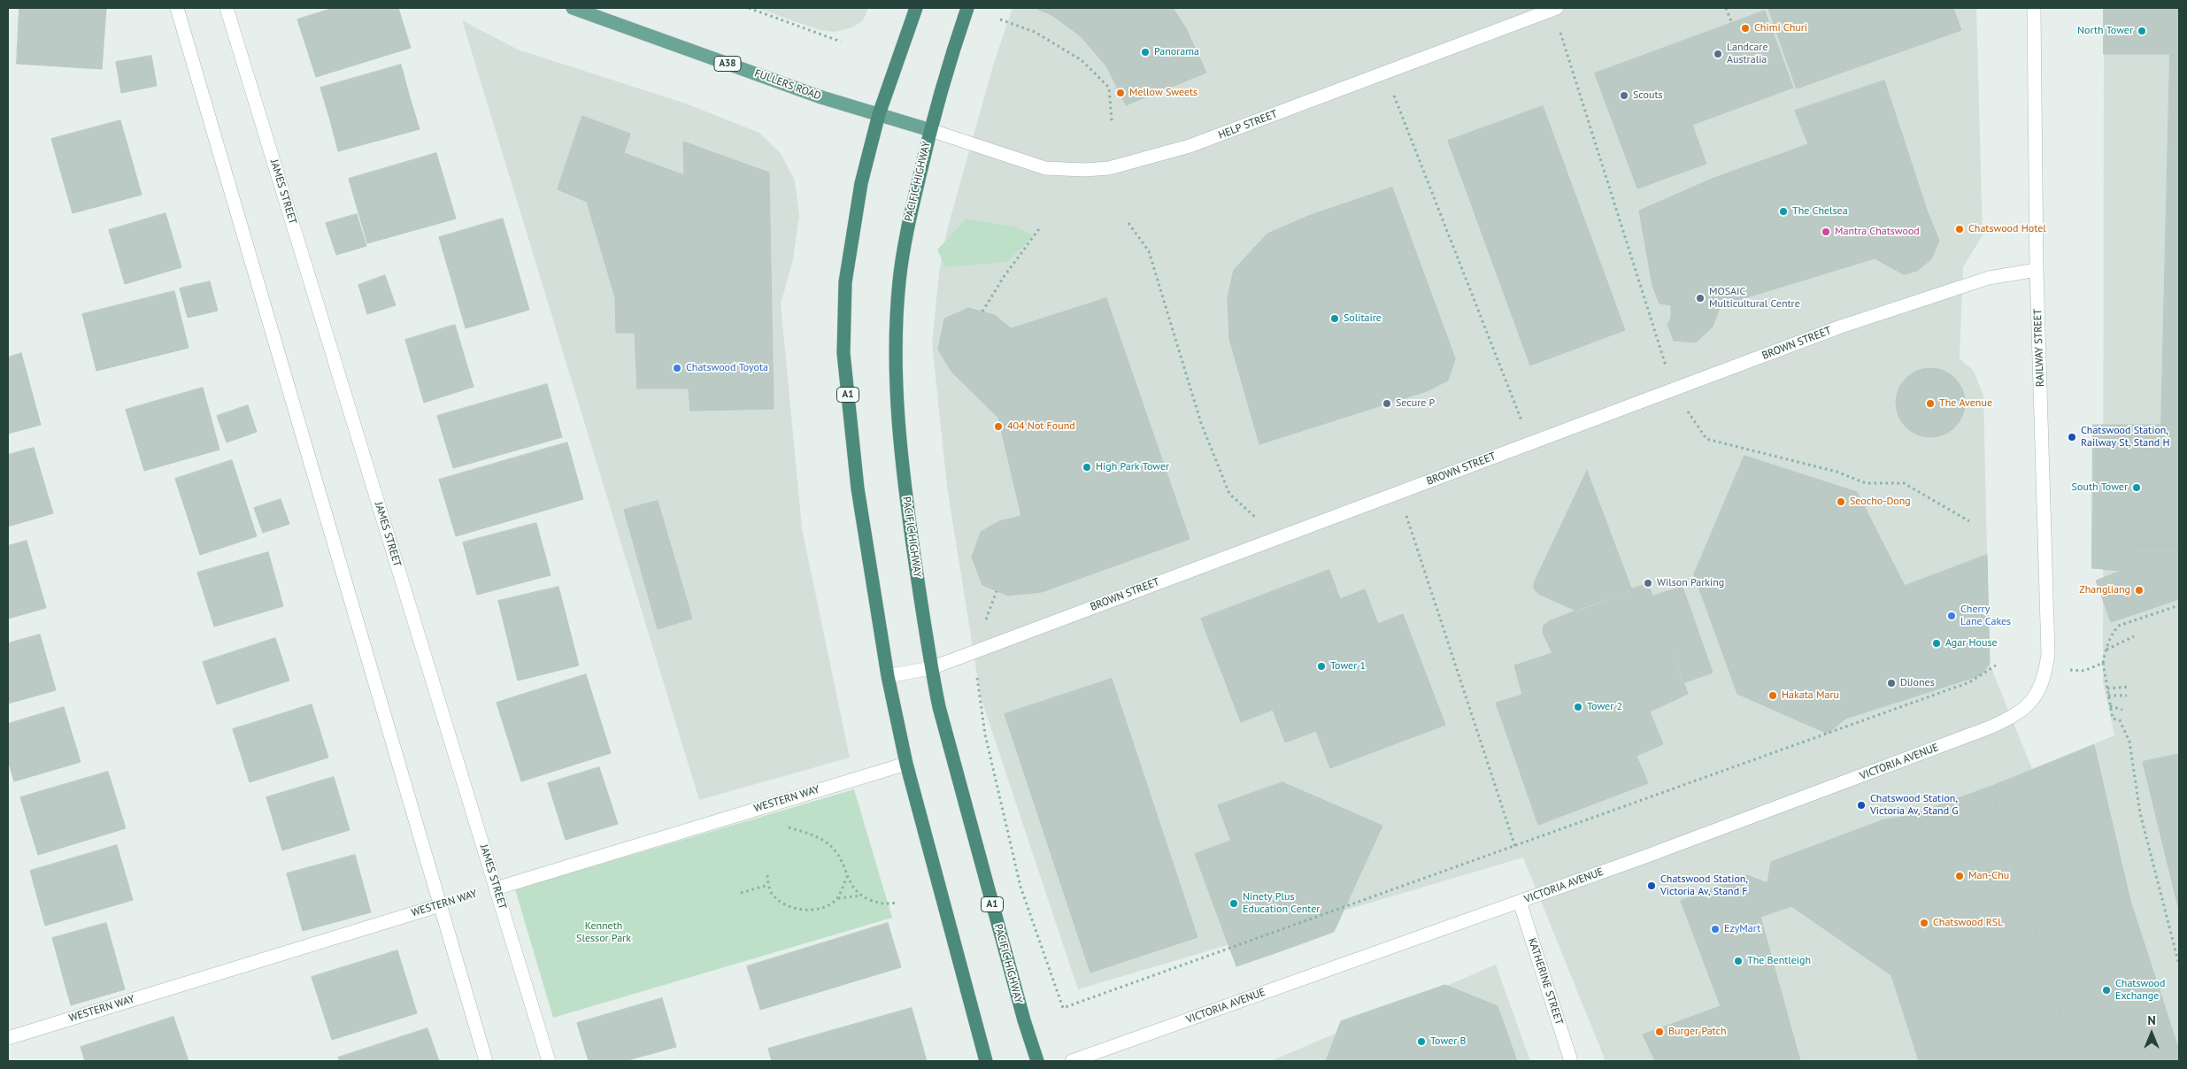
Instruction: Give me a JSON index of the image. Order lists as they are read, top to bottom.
{
  "streets": {
    "highway": ["PACIFIC HIGHWAY", "A1"],
    "main road": ["A38", "FULLERS ROAD"],
    "street": [
      "HELP STREET",
      "JAMES STREET",
      "BROWN STREET",
      "RAILWAY STREET",
      "VICTORIA AVENUE",
      "WESTERN WAY",
      "KATHERINE STREET"
    ]
  },
  "crossings": [
    ["A38", "FULLERS ROAD"],
    ["A38", "HELP STREET"],
    ["A38", "PACIFIC HIGHWAY"],
    ["A38", "A1"],
    ["FULLERS ROAD", "A1"],
    ["HELP STREET", "PACIFIC HIGHWAY"],
    ["PACIFIC HIGHWAY", "BROWN STREET"],
    ["JAMES STREET", "WESTERN WAY"],
    ["BROWN STREET", "RAILWAY STREET"],
    ["BROWN STREET", "A1"],
    ["RAILWAY STREET", "VICTORIA AVENUE"],
    ["A1", "WESTERN WAY"],
    ["VICTORIA AVENUE", "KATHERINE STREET"]
  ],
  "parks": ["Kenneth Slessor Park"],
  "places": [
    "Chimi Churi",
    "North Tower",
    "Panorama",
    "Landcare Australia",
    "Mellow Sweets",
    "Scouts",
    "The Chelsea",
    "Chatswood Hotel",
    "Mantra Chatswood",
    "MOSAIC Multicultural Centre",
    "Solitaire",
    "Chatswood Toyota",
    "Secure P",
    "The Avenue",
    "404 Not Found",
    "Chatswood Station, Railway St, Stand H",
    "High Park Tower",
    "South Tower",
    "Seocho-Dong",
    "Wilson Parking",
    "Zhangliang",
    "Cherry Lane Cakes",
    "Agar House",
    "Tower 1",
    "DiJones",
    "Hakata Maru",
    "Tower 2",
    "Chatswood Station, Victoria Av, Stand G",
    "Man-Chu",
    "Chatswood Station, Victoria Av, Stand F",
    "Ninety Plus Education Center",
    "Chatswood RSL",
    "EzyMart",
    "The Bentleigh",
    "Chatswood Exchange",
    "Burger Patch",
    "Tower B"
  ],
  "north": "top"
}
